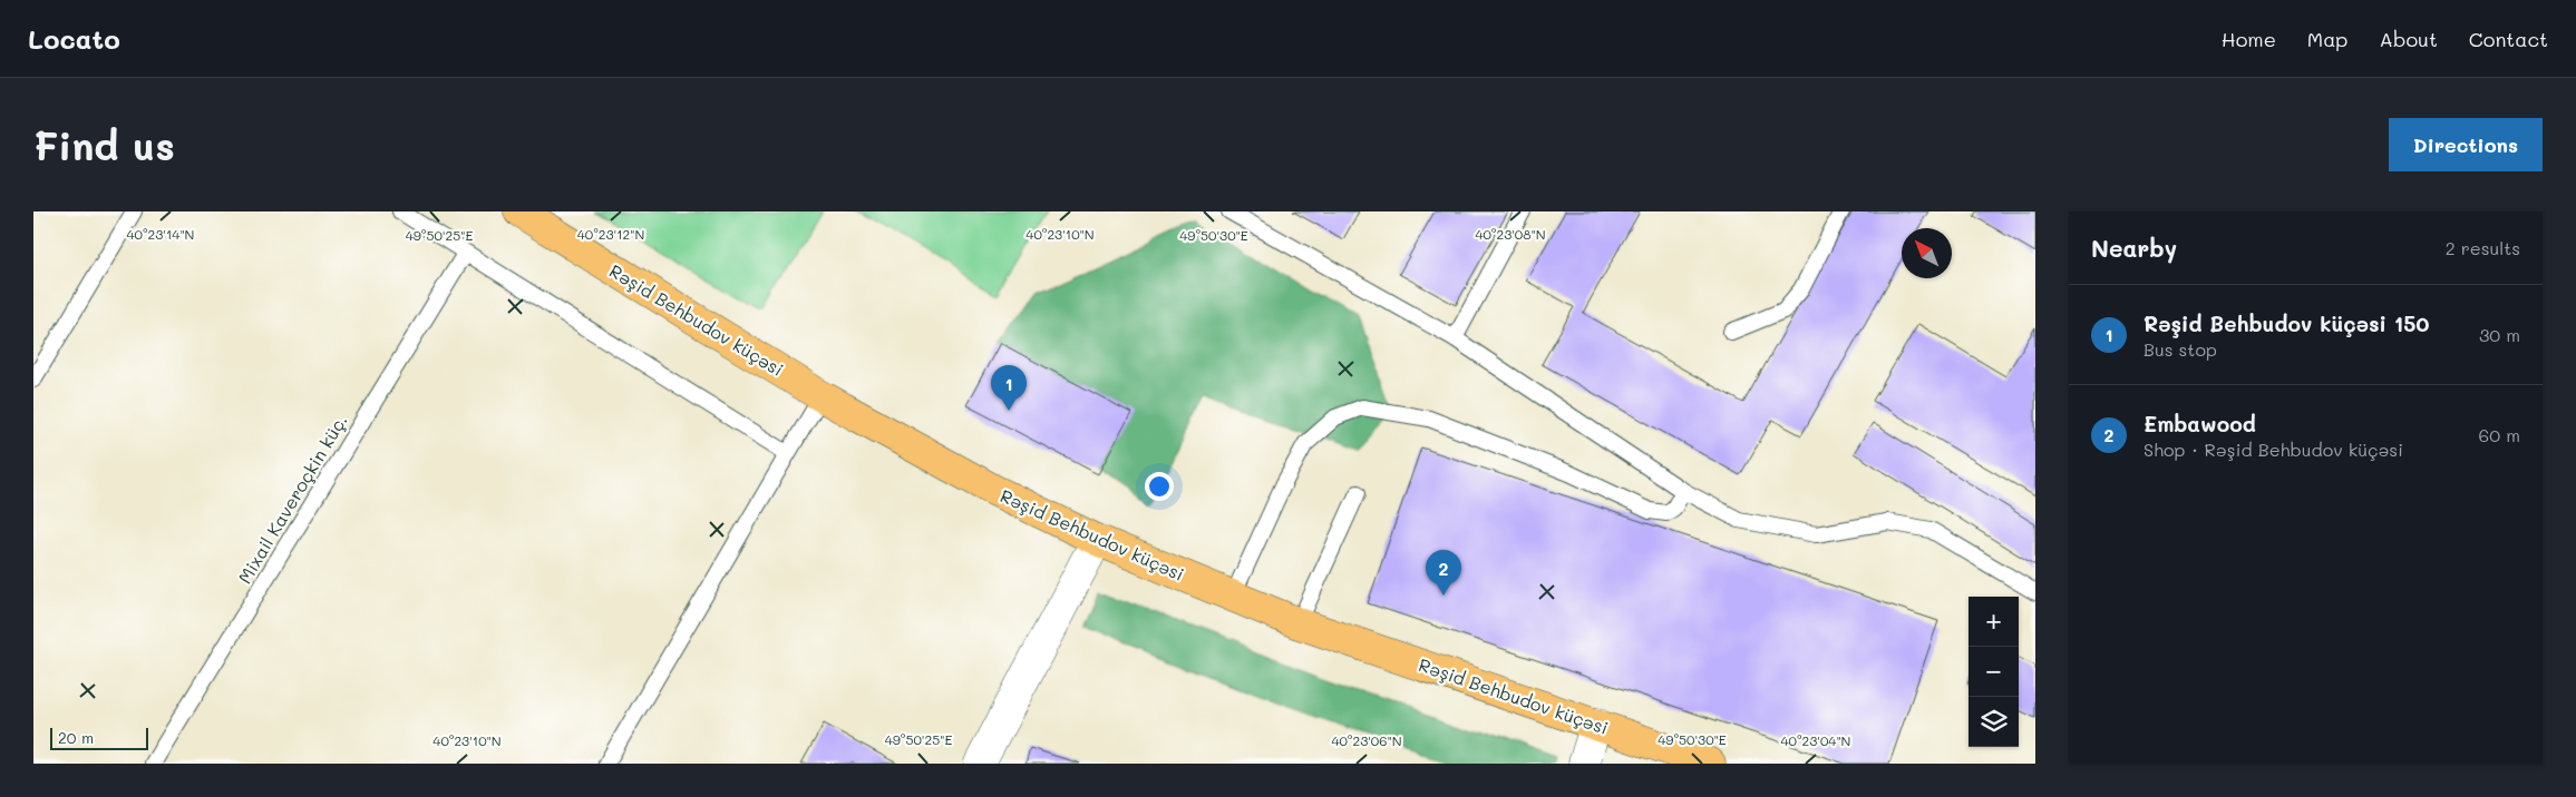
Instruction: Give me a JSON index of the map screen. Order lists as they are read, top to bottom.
{
  "streets": {
    "main road": ["Rəşid Behbudov küçəsi"],
    "lane": ["Mixail Kaveroçkin küç."]
  },
  "scale_bar": "20 m",
  "north": "top left",
  "page": {
    "header": "Locato",
    "nav": [
      "Home",
      "Map",
      "About",
      "Contact"
    ],
    "buttons": "Directions",
    "title": "Find us",
    "heading": ["Nearby", "2 results"],
    "list": [
      {
        "mark": "1",
        "name": "Rəşid Behbudov küçəsi 150",
        "note": "Bus stop",
        "value": "30 m"
      },
      {
        "mark": "2",
        "name": "Embawood",
        "note": "Shop · Rəşid Behbudov küçəsi",
        "value": "60 m"
      }
    ],
    "pins": ["1", "2"],
    "map_buttons": ["+", "−"],
    "scale": "20 m"
  },
  "coordinates": [
    "40°23'10\"N",
    "40°23'08\"N",
    "40°23'14\"N",
    "40°23'12\"N",
    "49°50'25\"E",
    "49°50'30\"E",
    "40°23'06\"N",
    "40°23'04\"N"
  ]
}
